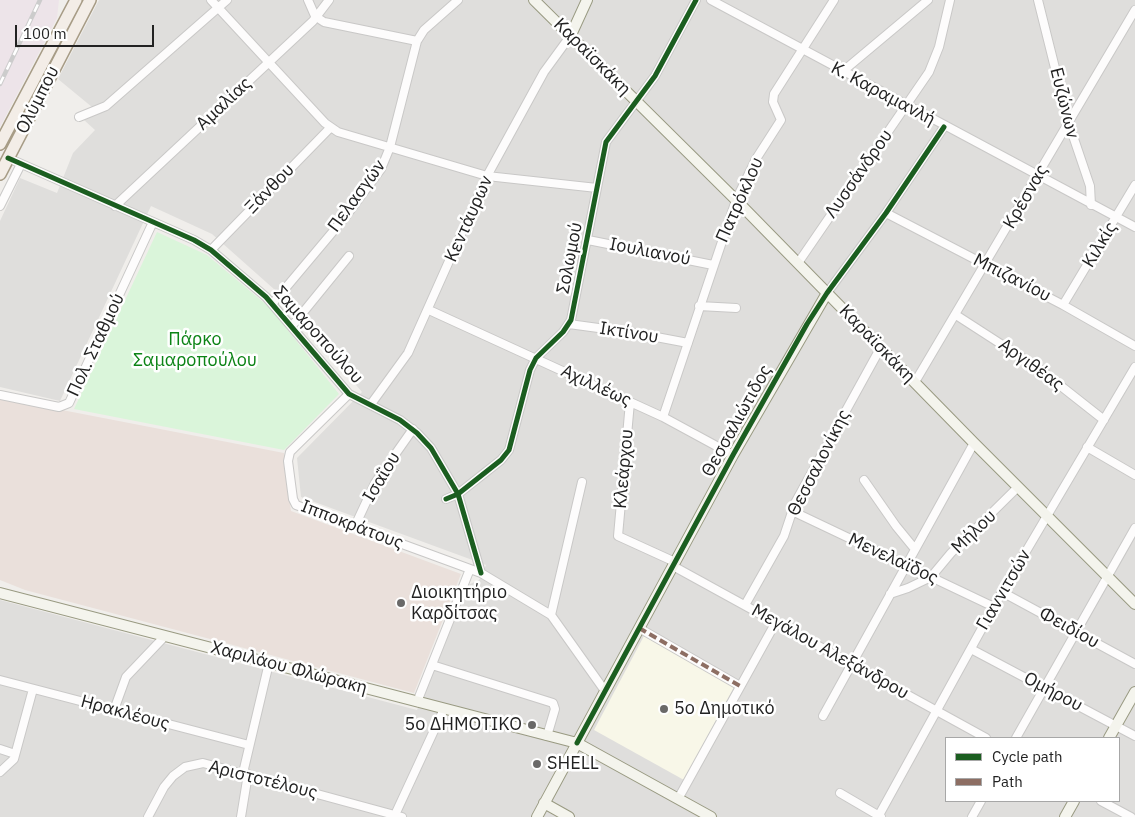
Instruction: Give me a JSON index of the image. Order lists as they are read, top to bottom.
{
  "streets": {
    "main road": [
      "Καραϊσκάκη",
      "Ολύμπου",
      "Θεσσαλιώτιδος",
      "Χαριλάου Φλώρακη"
    ],
    "street": [
      "Κ. Καραμανλή",
      "Ευζώνων",
      "Αμαλίας",
      "Λυσσάνδρου",
      "Ξάνθου",
      "Πελασγών",
      "Κρέσνας",
      "Πατρόκλου",
      "Κεντάυρων",
      "Κιλκίς",
      "Ιουλιανού",
      "Σολωμού",
      "Μπιζανίου",
      "Ικτίνου",
      "Σαμαροπούλου",
      "Πολ. Σταθμού",
      "Αργιθέας",
      "Αχιλλέως",
      "Θεσσαλονίκης",
      "Κλεάρχου",
      "Ισαΐου",
      "Ιπποκράτους",
      "Μήλου",
      "Μενελαϊδος",
      "Γιαννιτσών",
      "Φειδίου",
      "Μεγάλου Αλεξάνδρου",
      "Ομήρου",
      "Ηρακλέους",
      "Αριστοτέλους"
    ]
  },
  "crossings": [
    ["Καραϊσκάκη", "Λυσσάνδρου"],
    ["Καραϊσκάκη", "Κρέσνας"],
    ["Καραϊσκάκη", "Πατρόκλου"],
    ["Καραϊσκάκη", "Κεντάυρων"],
    ["Καραϊσκάκη", "Σολωμού"],
    ["Καραϊσκάκη", "Θεσσαλιώτιδος"],
    ["Καραϊσκάκη", "Θεσσαλονίκης"],
    ["Καραϊσκάκη", "Μήλου"],
    ["Καραϊσκάκη", "Γιαννιτσών"],
    ["Κ. Καραμανλή", "Ευζώνων"],
    ["Κ. Καραμανλή", "Λυσσάνδρου"],
    ["Κ. Καραμανλή", "Κρέσνας"],
    ["Κ. Καραμανλή", "Πατρόκλου"],
    ["Κ. Καραμανλή", "Κιλκίς"],
    ["Κ. Καραμανλή", "Θεσσαλιώτιδος"],
    ["Ολύμπου", "Σαμαροπούλου"],
    ["Ευζώνων", "Κρέσνας"],
    ["Αμαλίας", "Σαμαροπούλου"],
    ["Ξάνθου", "Σαμαροπούλου"],
    ["Πελασγών", "Σαμαροπούλου"],
    ["Κρέσνας", "Μπιζανίου"],
    ["Κρέσνας", "Αργιθέας"],
    ["Πατρόκλου", "Ιουλιανού"],
    ["Πατρόκλου", "Ικτίνου"],
    ["Πατρόκλου", "Αχιλλέως"],
    ["Κεντάυρων", "Σαμαροπούλου"],
    ["Κεντάυρων", "Αχιλλέως"],
    ["Κιλκίς", "Μπιζανίου"],
    ["Ιουλιανού", "Σολωμού"],
    ["Σολωμού", "Ικτίνου"],
    ["Μπιζανίου", "Θεσσαλιώτιδος"],
    ["Σαμαροπούλου", "Πολ. Σταθμού"],
    ["Σαμαροπούλου", "Ισαΐου"],
    ["Σαμαροπούλου", "Ιπποκράτους"],
    ["Αργιθέας", "Γιαννιτσών"],
    ["Αχιλλέως", "Θεσσαλιώτιδος"],
    ["Αχιλλέως", "Κλεάρχου"],
    ["Θεσσαλιώτιδος", "Μεγάλου Αλεξάνδρου"],
    ["Θεσσαλιώτιδος", "Χαριλάου Φλώρακη"],
    ["Θεσσαλονίκης", "Μενελαϊδος"],
    ["Θεσσαλονίκης", "Μεγάλου Αλεξάνδρου"],
    ["Κλεάρχου", "Μεγάλου Αλεξάνδρου"],
    ["Ισαΐου", "Ιπποκράτους"],
    ["Μήλου", "Μενελαϊδος"],
    ["Μενελαϊδος", "Γιαννιτσών"],
    ["Γιαννιτσών", "Φειδίου"],
    ["Γιαννιτσών", "Μεγάλου Αλεξάνδρου"],
    ["Γιαννιτσών", "Ομήρου"]
  ],
  "parks": ["Πάρκο Σαμαροπούλου"],
  "places": [
    "Διοικητήριο Καρδίτσας",
    "5ο Δημοτικό",
    "5ο ΔΗΜΟΤΙΚΟ",
    "SHELL"
  ],
  "legend": ["Cycle path", "Path"],
  "scale_bar": "100 m"
}
